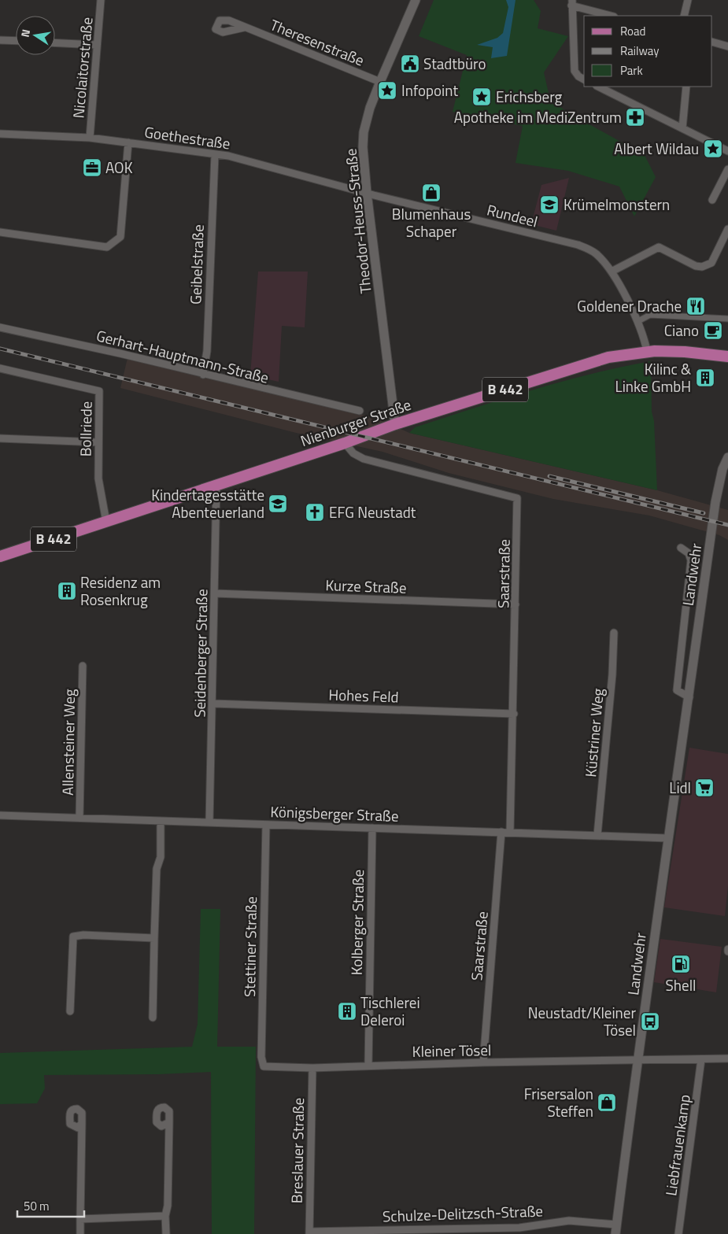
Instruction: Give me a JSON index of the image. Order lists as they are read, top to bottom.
{
  "streets": {
    "main road": ["B 442", "Nienburger Straße"],
    "street": [
      "Theresenstraße",
      "Nicolaitorstraße",
      "Goethestraße",
      "Rundeel",
      "Theodor-Heuss-Straße",
      "Geibelstraße",
      "Gerhart-Hauptmann-Straße",
      "Bollriede",
      "Saarstraße",
      "Landwehr",
      "Kurze Straße",
      "Seidenberger Straße",
      "Hohes Feld",
      "Küstriner Weg",
      "Allensteiner Weg",
      "Königsberger Straße",
      "Kolberger Straße",
      "Stettiner Straße",
      "Kleiner Tösel",
      "Liebfrauenkamp",
      "Breslauer Straße",
      "Schulze-Delitzsch-Straße"
    ]
  },
  "crossings": [
    ["Theresenstraße", "Theodor-Heuss-Straße"],
    ["Nicolaitorstraße", "Goethestraße"],
    ["Goethestraße", "Rundeel"],
    ["Goethestraße", "Theodor-Heuss-Straße"],
    ["Goethestraße", "Geibelstraße"],
    ["Rundeel", "Theodor-Heuss-Straße"],
    ["Rundeel", "Nienburger Straße"],
    ["Theodor-Heuss-Straße", "Nienburger Straße"],
    ["Geibelstraße", "Gerhart-Hauptmann-Straße"],
    ["Nienburger Straße", "Bollriede"],
    ["Nienburger Straße", "Saarstraße"],
    ["Nienburger Straße", "Seidenberger Straße"],
    ["Saarstraße", "Kurze Straße"],
    ["Saarstraße", "Hohes Feld"],
    ["Saarstraße", "Königsberger Straße"],
    ["Saarstraße", "Kleiner Tösel"],
    ["Landwehr", "Königsberger Straße"],
    ["Landwehr", "Kleiner Tösel"],
    ["Landwehr", "Schulze-Delitzsch-Straße"],
    ["Kurze Straße", "Seidenberger Straße"],
    ["Seidenberger Straße", "Hohes Feld"],
    ["Seidenberger Straße", "Königsberger Straße"],
    ["Küstriner Weg", "Königsberger Straße"],
    ["Allensteiner Weg", "Königsberger Straße"],
    ["Königsberger Straße", "Kolberger Straße"],
    ["Königsberger Straße", "Stettiner Straße"],
    ["Kolberger Straße", "Kleiner Tösel"],
    ["Stettiner Straße", "Kleiner Tösel"],
    ["Kleiner Tösel", "Liebfrauenkamp"],
    ["Kleiner Tösel", "Breslauer Straße"],
    ["Breslauer Straße", "Schulze-Delitzsch-Straße"]
  ],
  "places": {
    "public building": ["Stadtbüro"],
    "place": ["Infopoint", "Erichsberg", "Albert Wildau"],
    "pharmacy": ["Apotheke im MediZentrum"],
    "office": ["AOK"],
    "shop": ["Blumenhaus Schaper", "Frisersalon Steffen"],
    "school or university": ["Krümelmonstern", "Kindertagesstätte Abenteuerland"],
    "restaurant": ["Goldener Drache"],
    "cafe": ["Ciano"],
    "building": ["Kilinc & Linke GmbH", "Residenz am Rosenkrug", "Tischlerei Deleroi"],
    "church": ["EFG Neustadt"],
    "supermarket": ["Lidl"],
    "fuel station": ["Shell"],
    "bus stop": ["Neustadt/Kleiner Tösel"]
  },
  "legend": ["Road", "Railway", "Park"],
  "scale_bar": "50 m",
  "north": "left"
}
